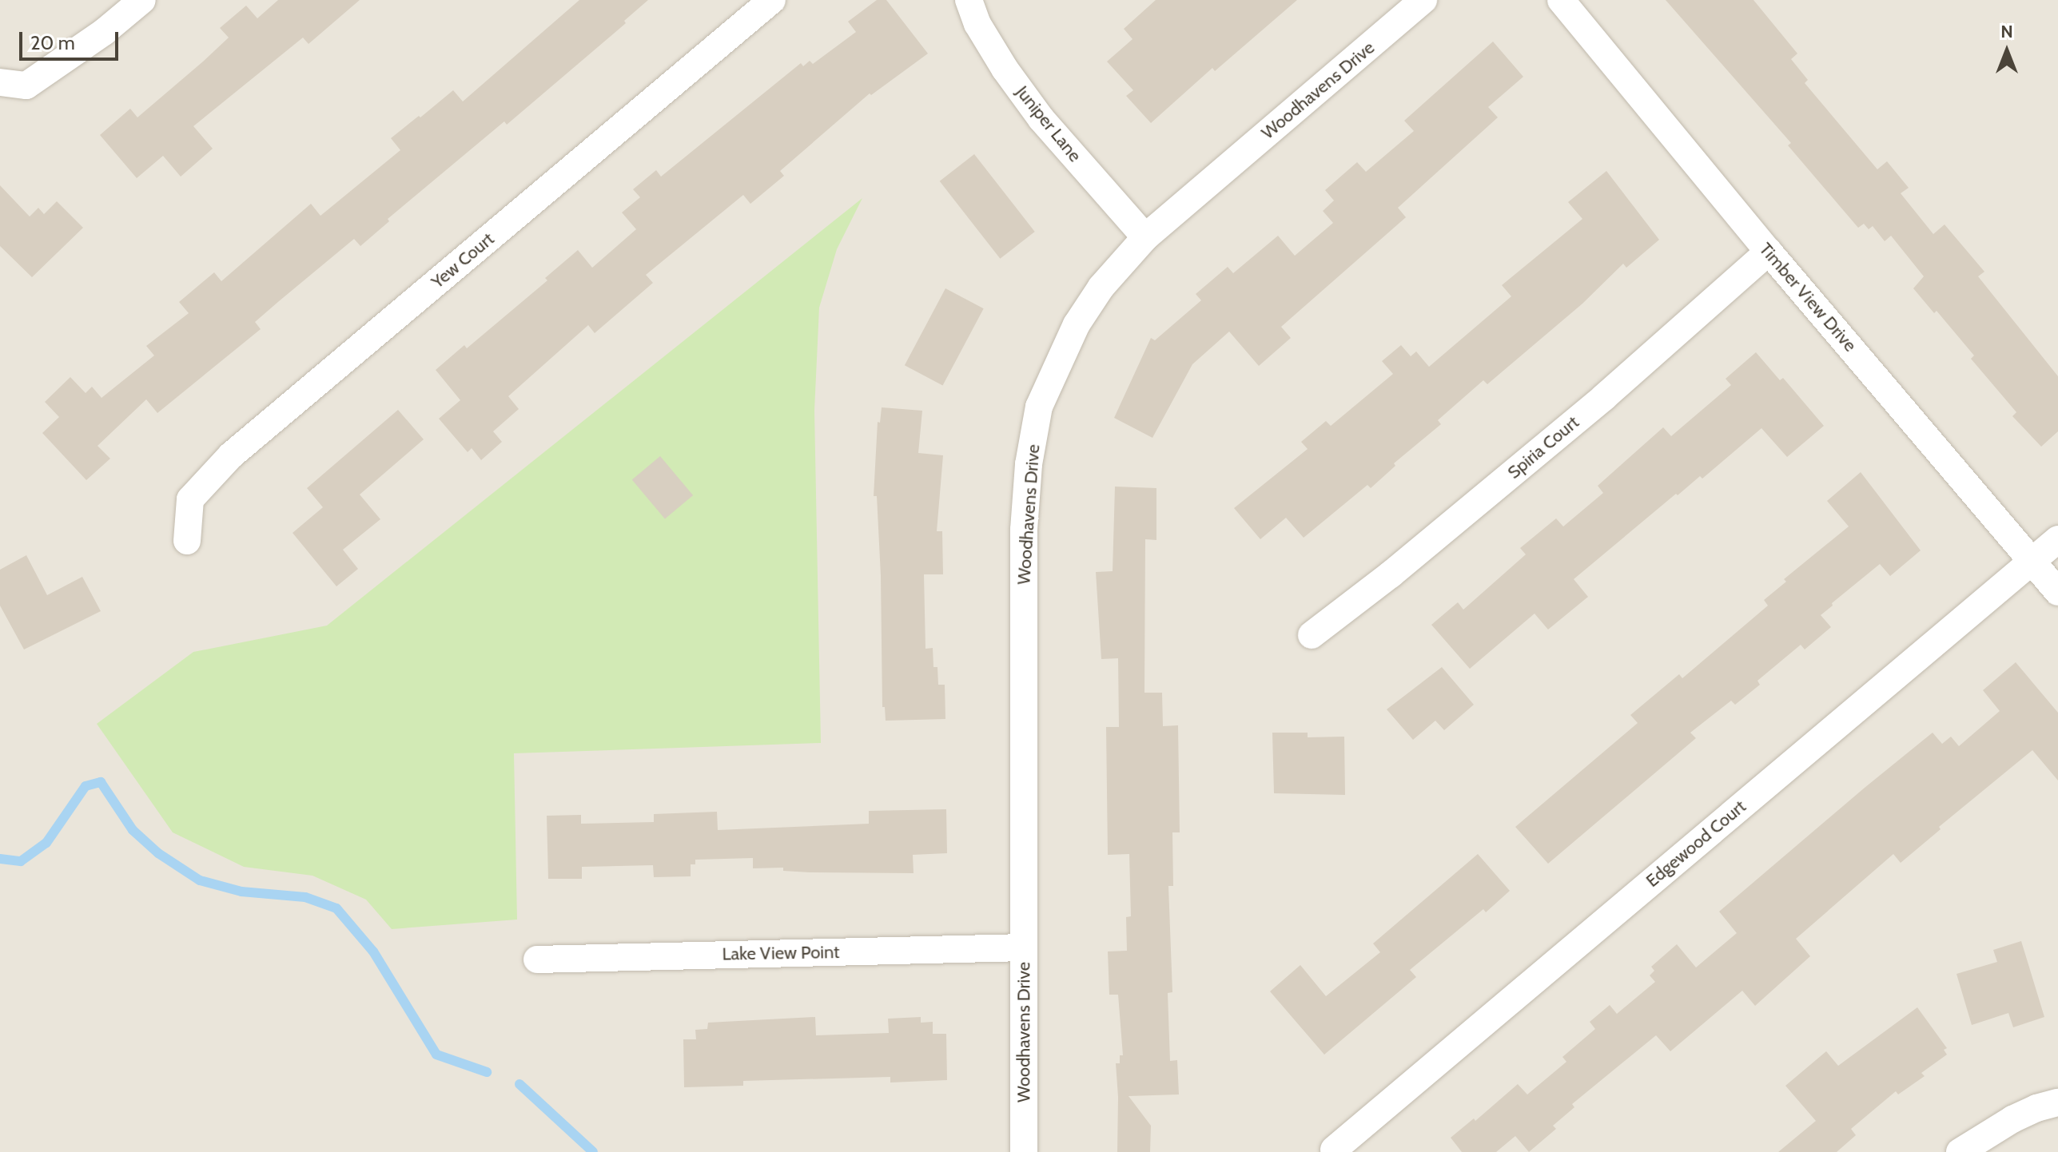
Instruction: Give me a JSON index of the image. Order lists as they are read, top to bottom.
{
  "streets": {
    "street": [
      "Woodhavens Drive",
      "Juniper Lane",
      "Yew Court",
      "Timber View Drive",
      "Spiria Court",
      "Edgewood Court",
      "Lake View Point"
    ]
  },
  "crossings": [
    ["Woodhavens Drive", "Juniper Lane"],
    ["Woodhavens Drive", "Lake View Point"],
    ["Timber View Drive", "Spiria Court"],
    ["Timber View Drive", "Edgewood Court"]
  ],
  "scale_bar": "20 m",
  "north": "top"
}
